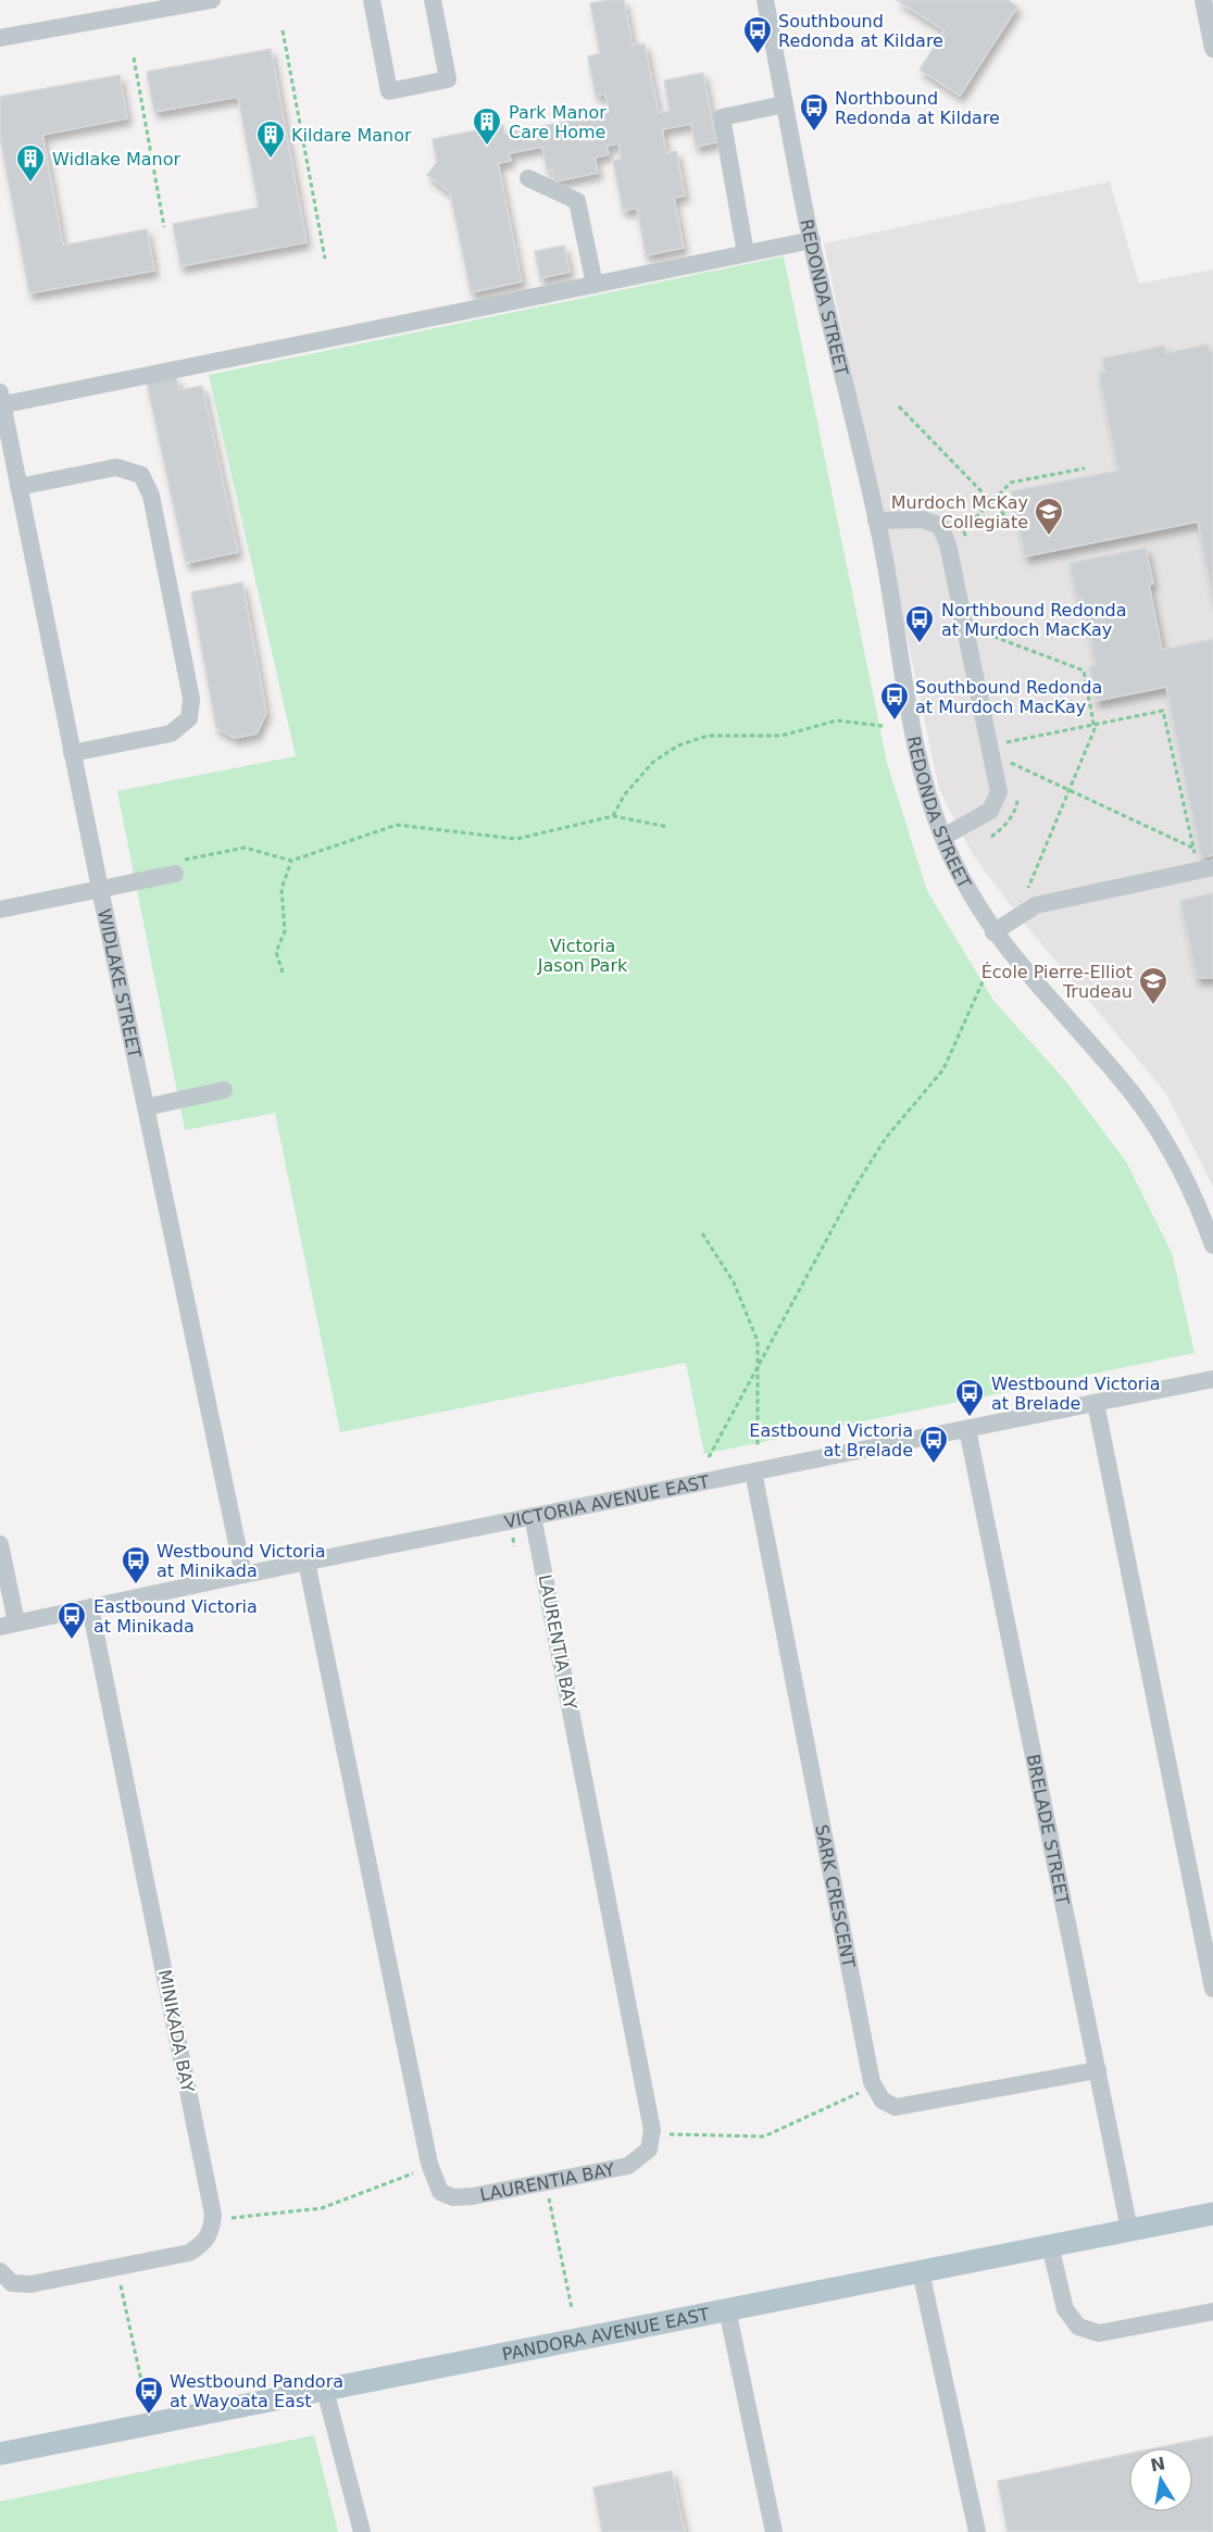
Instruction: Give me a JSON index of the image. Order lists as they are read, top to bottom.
{
  "streets": {
    "main road": ["PANDORA AVENUE EAST"],
    "street": [
      "REDONDA STREET",
      "WIDLAKE STREET",
      "VICTORIA AVENUE EAST",
      "LAURENTIA BAY",
      "BRELADE STREET",
      "SARK CRESCENT",
      "MINIKADA BAY"
    ]
  },
  "crossings": [
    ["WIDLAKE STREET", "VICTORIA AVENUE EAST"],
    ["VICTORIA AVENUE EAST", "LAURENTIA BAY"],
    ["VICTORIA AVENUE EAST", "BRELADE STREET"],
    ["VICTORIA AVENUE EAST", "SARK CRESCENT"],
    ["VICTORIA AVENUE EAST", "MINIKADA BAY"],
    ["BRELADE STREET", "SARK CRESCENT"],
    ["BRELADE STREET", "PANDORA AVENUE EAST"]
  ],
  "parks": ["Victoria Jason Park"],
  "places": {
    "bus stop": [
      "Southbound Redonda at Kildare",
      "Northbound Redonda at Kildare",
      "Northbound Redonda at Murdoch MacKay",
      "Southbound Redonda at Murdoch MacKay",
      "Westbound Victoria at Brelade",
      "Eastbound Victoria at Brelade",
      "Westbound Victoria at Minikada",
      "Eastbound Victoria at Minikada",
      "Westbound Pandora at Wayoata East"
    ],
    "building": ["Park Manor Care Home", "Kildare Manor", "Widlake Manor"],
    "school or university": ["Murdoch McKay Collegiate", "École Pierre-Elliot Trudeau"]
  },
  "north": "top"
}
